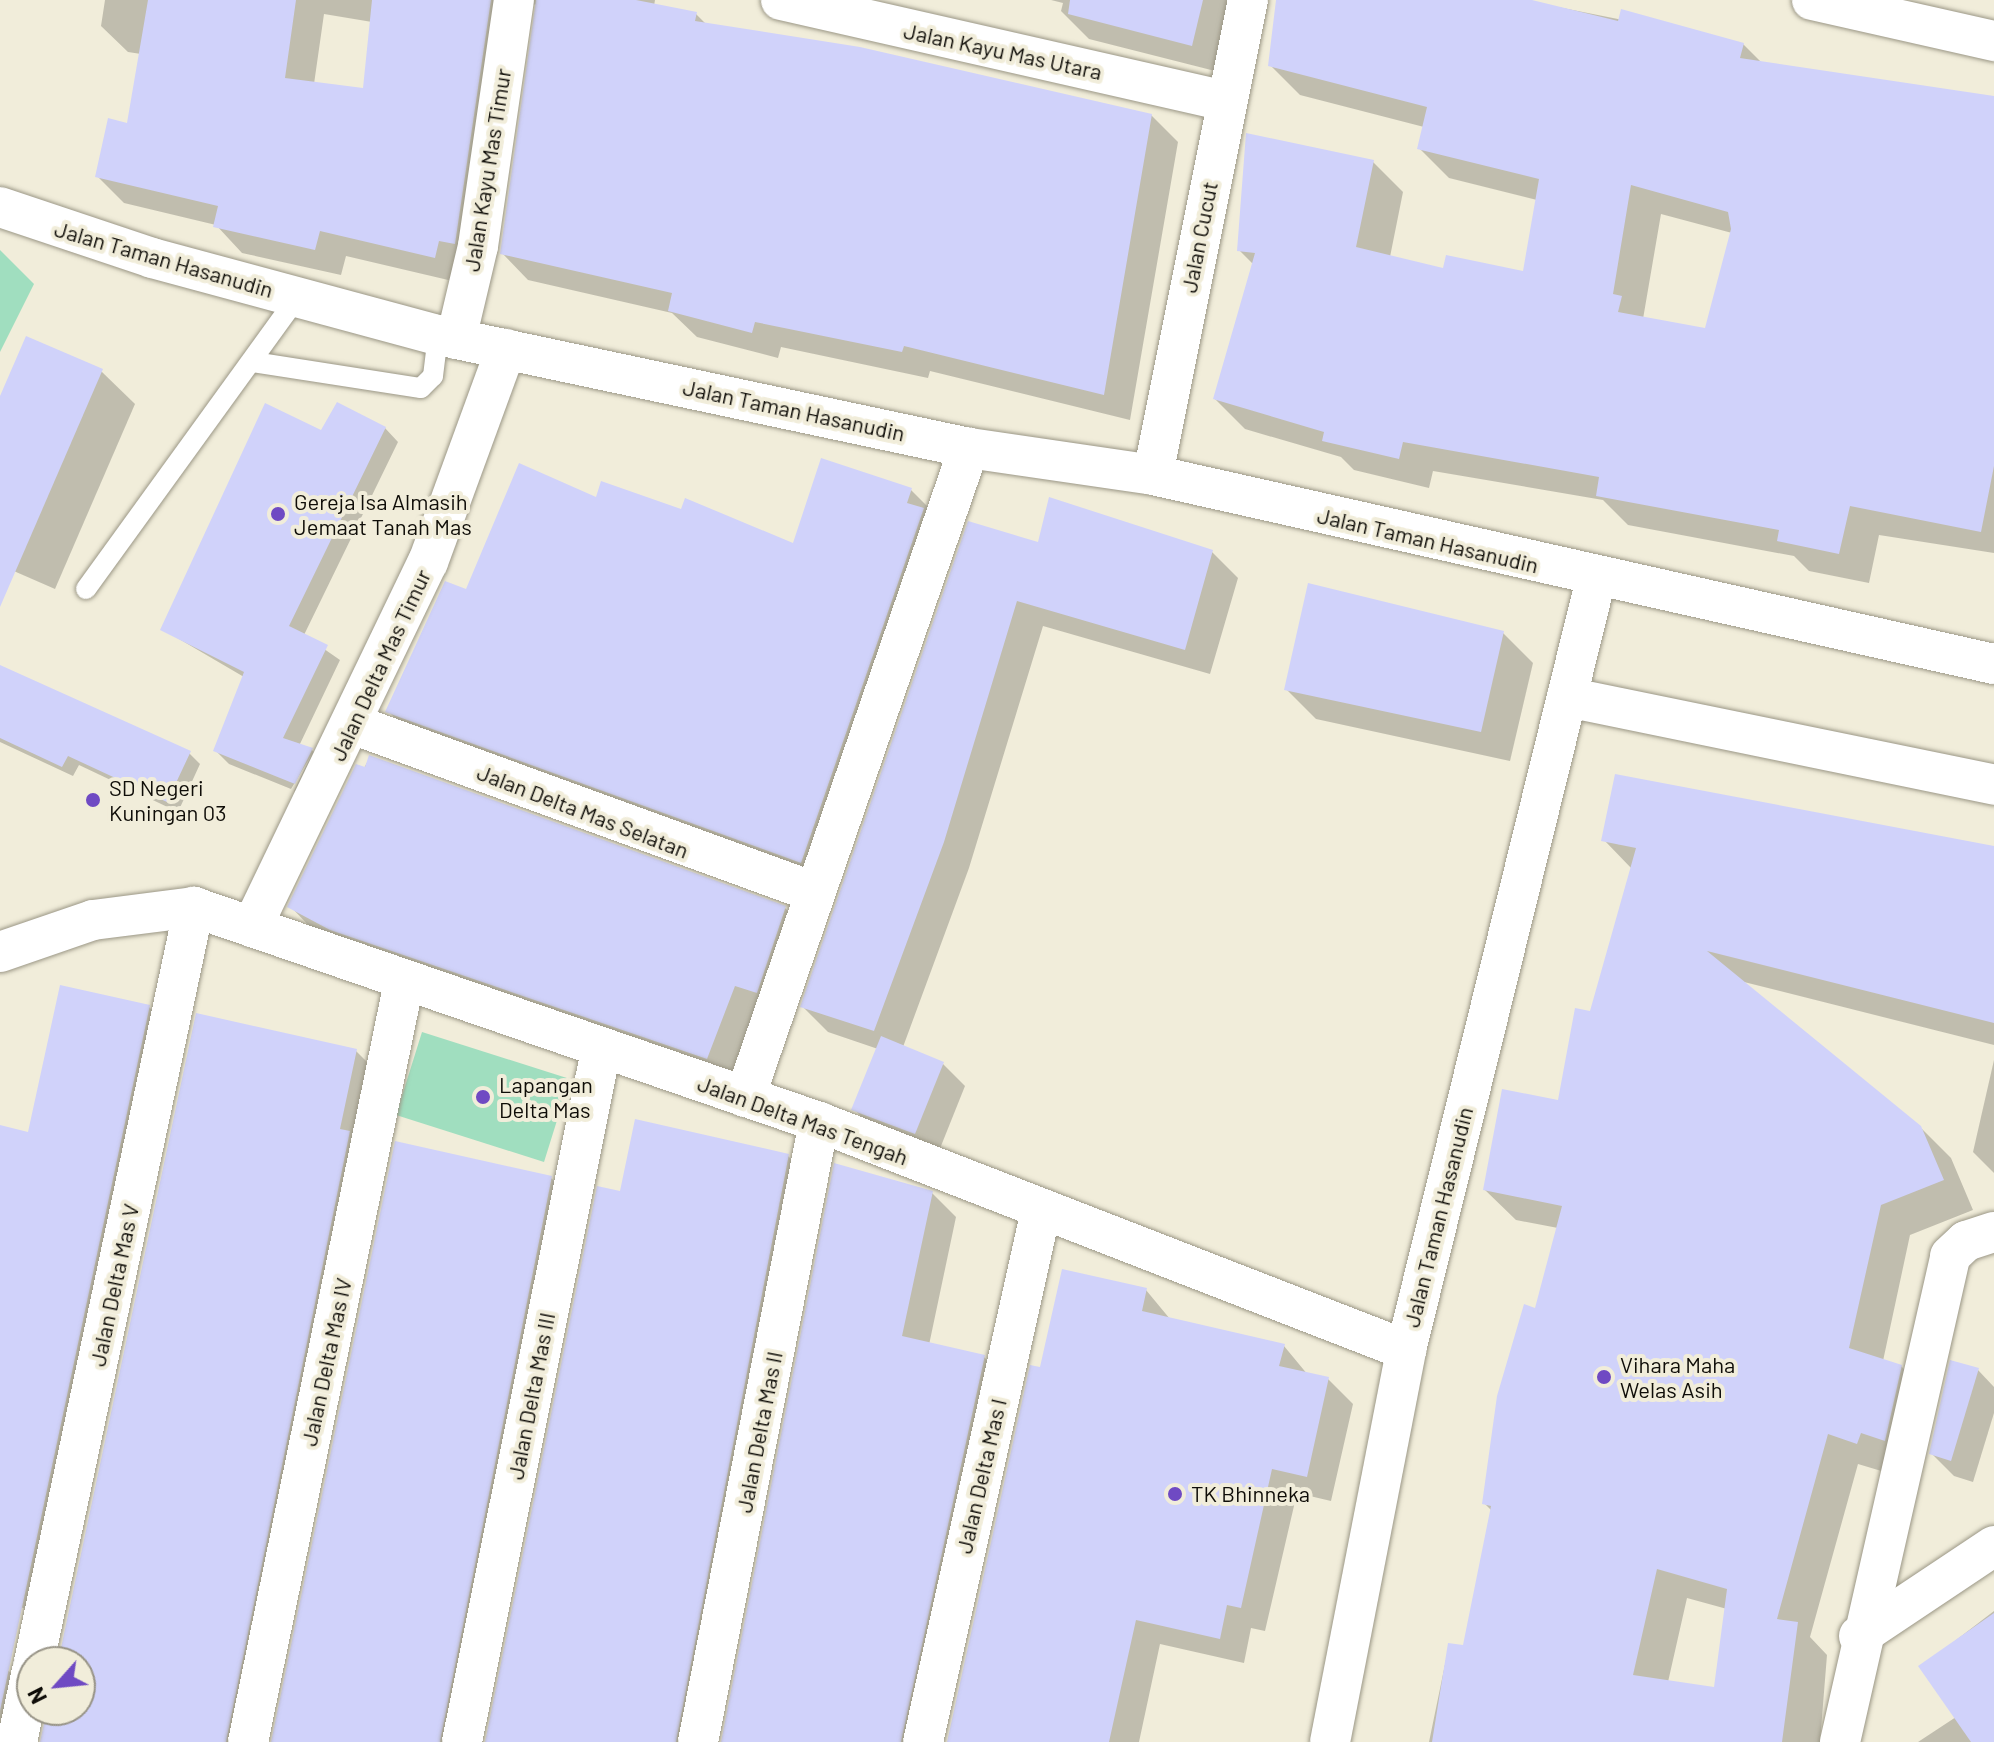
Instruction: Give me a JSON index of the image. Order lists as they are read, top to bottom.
{
  "streets": {
    "street": [
      "Jalan Kayu Mas Utara",
      "Jalan Kayu Mas Timur",
      "Jalan Cucut",
      "Jalan Taman Hasanudin",
      "Jalan Delta Mas Timur",
      "Jalan Delta Mas Selatan",
      "Jalan Delta Mas Tengah",
      "Jalan Delta Mas V",
      "Jalan Delta Mas IV",
      "Jalan Delta Mas III",
      "Jalan Delta Mas II",
      "Jalan Delta Mas I"
    ]
  },
  "crossings": [
    ["Jalan Kayu Mas Utara", "Jalan Cucut"],
    ["Jalan Kayu Mas Timur", "Jalan Taman Hasanudin"],
    ["Jalan Cucut", "Jalan Taman Hasanudin"],
    ["Jalan Taman Hasanudin", "Jalan Delta Mas Timur"],
    ["Jalan Taman Hasanudin", "Jalan Delta Mas Tengah"],
    ["Jalan Delta Mas Timur", "Jalan Delta Mas Selatan"],
    ["Jalan Delta Mas Timur", "Jalan Delta Mas Tengah"],
    ["Jalan Delta Mas Tengah", "Jalan Delta Mas V"],
    ["Jalan Delta Mas Tengah", "Jalan Delta Mas IV"],
    ["Jalan Delta Mas Tengah", "Jalan Delta Mas III"],
    ["Jalan Delta Mas Tengah", "Jalan Delta Mas II"],
    ["Jalan Delta Mas Tengah", "Jalan Delta Mas I"]
  ],
  "places": [
    "Gereja Isa Almasih Jemaat Tanah Mas",
    "SD Negeri Kuningan 03",
    "Lapangan Delta Mas",
    "Vihara Maha Welas Asih",
    "TK Bhinneka"
  ],
  "north": "bottom left"
}
